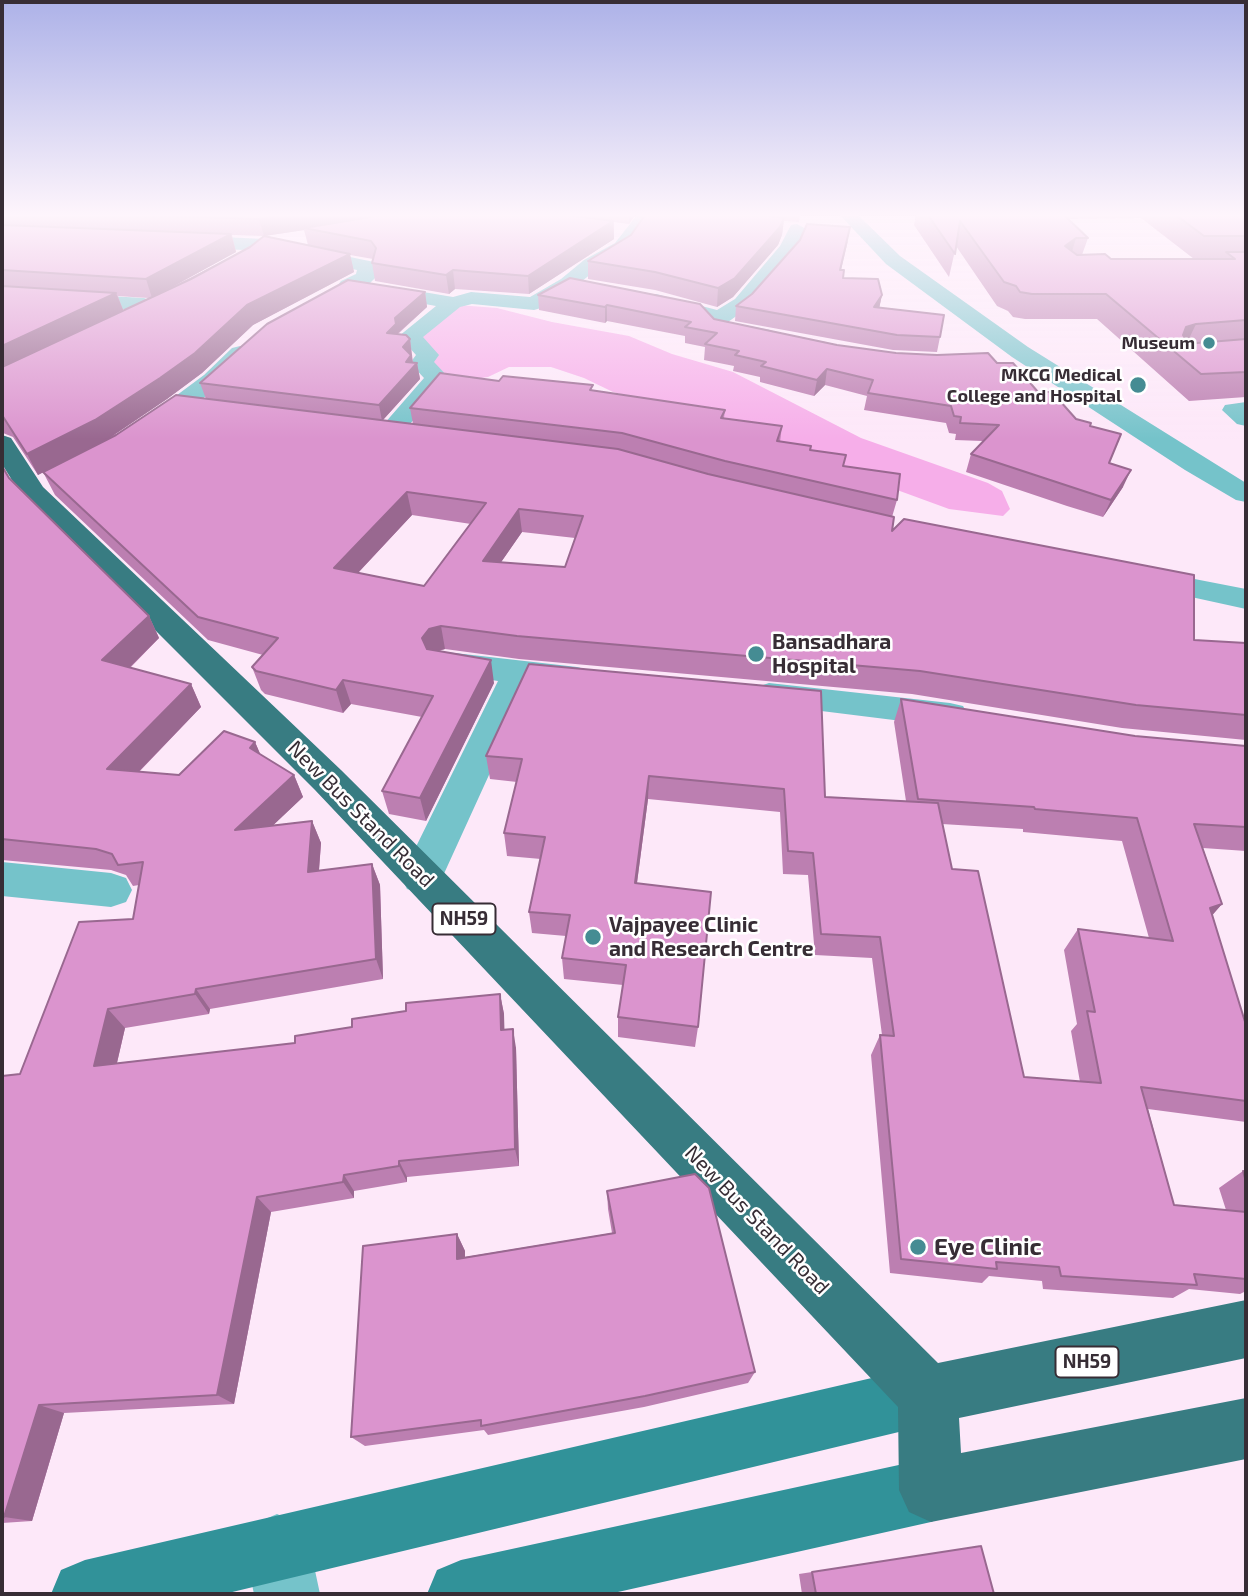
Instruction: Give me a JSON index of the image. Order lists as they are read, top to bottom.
{
  "streets": {
    "highway": ["New Bus Stand Road", "NH59"]
  },
  "crossings": [
    ["New Bus Stand Road", "NH59"]
  ],
  "places": [
    "Museum",
    "MKCG Medical College and Hospital",
    "Bansadhara Hospital",
    "Vajpayee Clinic and Research Centre",
    "Eye Clinic"
  ]
}
